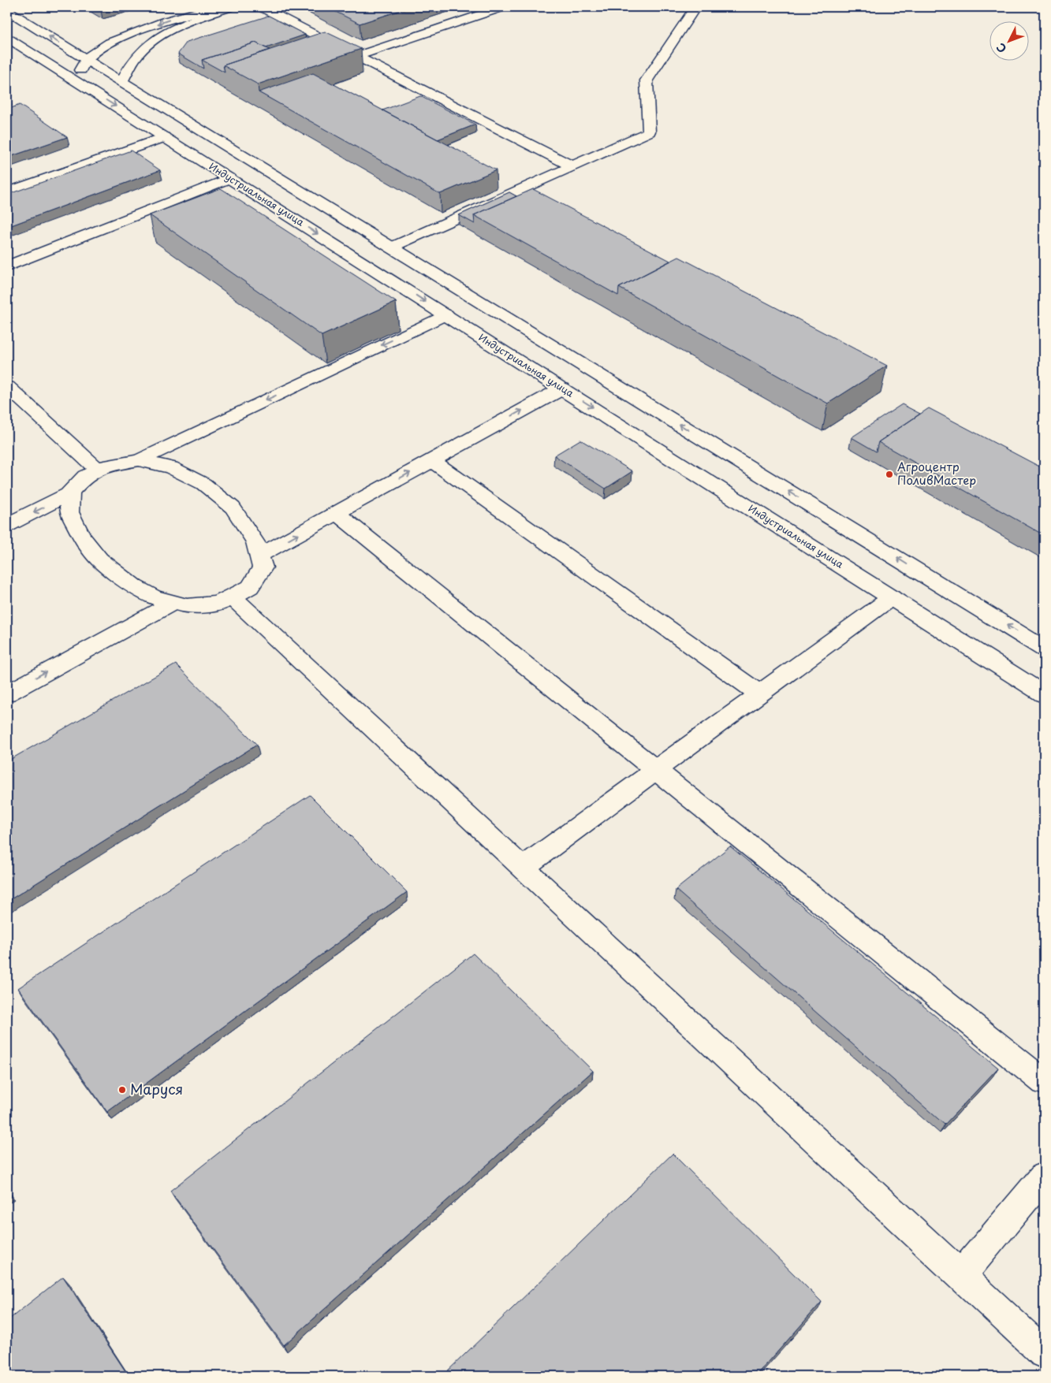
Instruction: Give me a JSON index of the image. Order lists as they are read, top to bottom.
{
  "streets": {
    "street": ["Индустриальная улица"]
  },
  "places": ["Агроцентр ПоливМастер", "Маруся"],
  "north": "bottom left"
}
